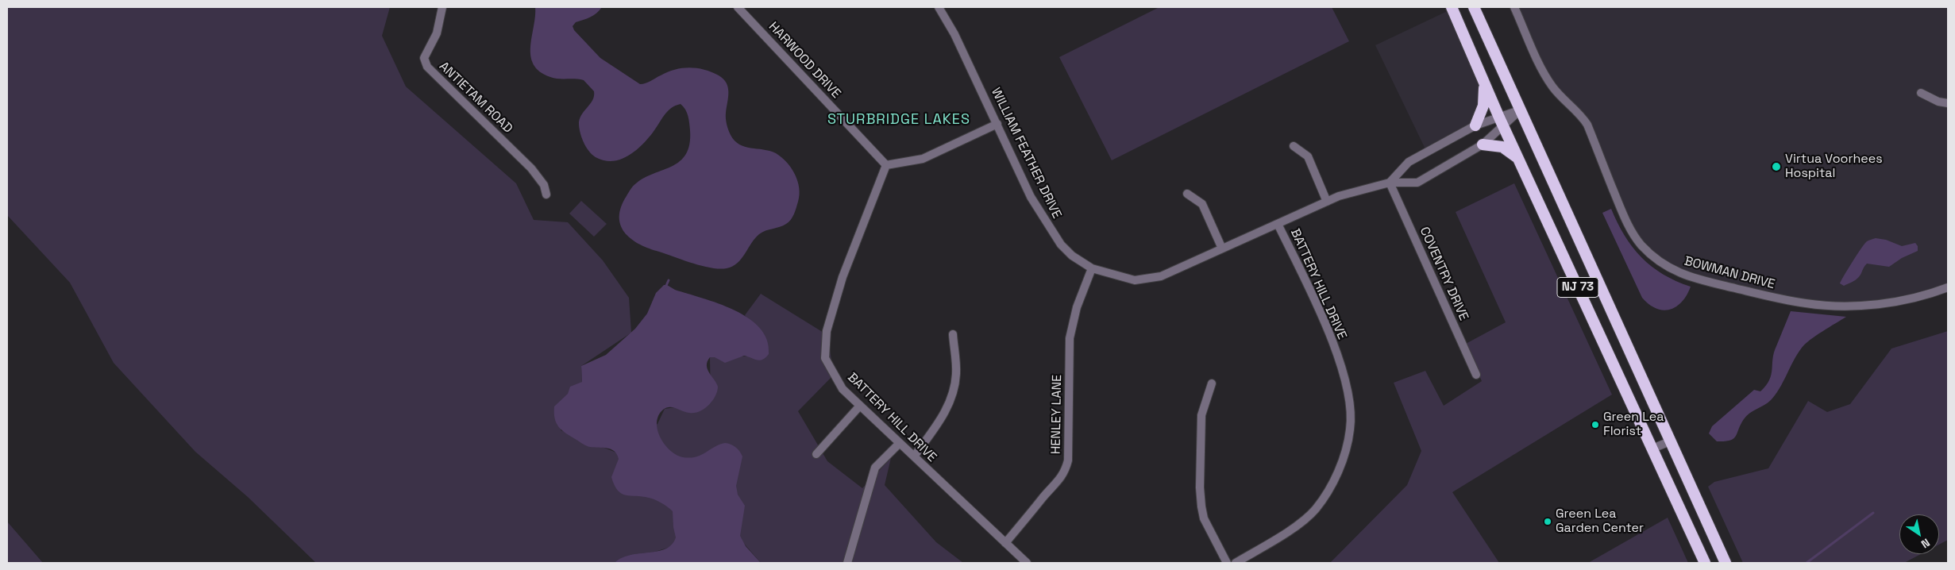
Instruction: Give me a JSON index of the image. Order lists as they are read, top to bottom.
{
  "streets": {
    "highway": ["NJ 73"],
    "street": [
      "HARWOOD DRIVE",
      "ANTIETAM ROAD",
      "WILLIAM FEATHER DRIVE",
      "BOWMAN DRIVE",
      "COVENTRY DRIVE",
      "BATTERY HILL DRIVE",
      "HENLEY LANE"
    ]
  },
  "crossings": [
    ["HARWOOD DRIVE", "BATTERY HILL DRIVE"],
    ["WILLIAM FEATHER DRIVE", "COVENTRY DRIVE"],
    ["WILLIAM FEATHER DRIVE", "BATTERY HILL DRIVE"],
    ["WILLIAM FEATHER DRIVE", "NJ 73"],
    ["WILLIAM FEATHER DRIVE", "HENLEY LANE"],
    ["BATTERY HILL DRIVE", "HENLEY LANE"]
  ],
  "districts": ["STURBRIDGE LAKES"],
  "places": ["Virtua Voorhees Hospital", "Green Lea Florist", "Green Lea Garden Center"],
  "north": "bottom right"
}
